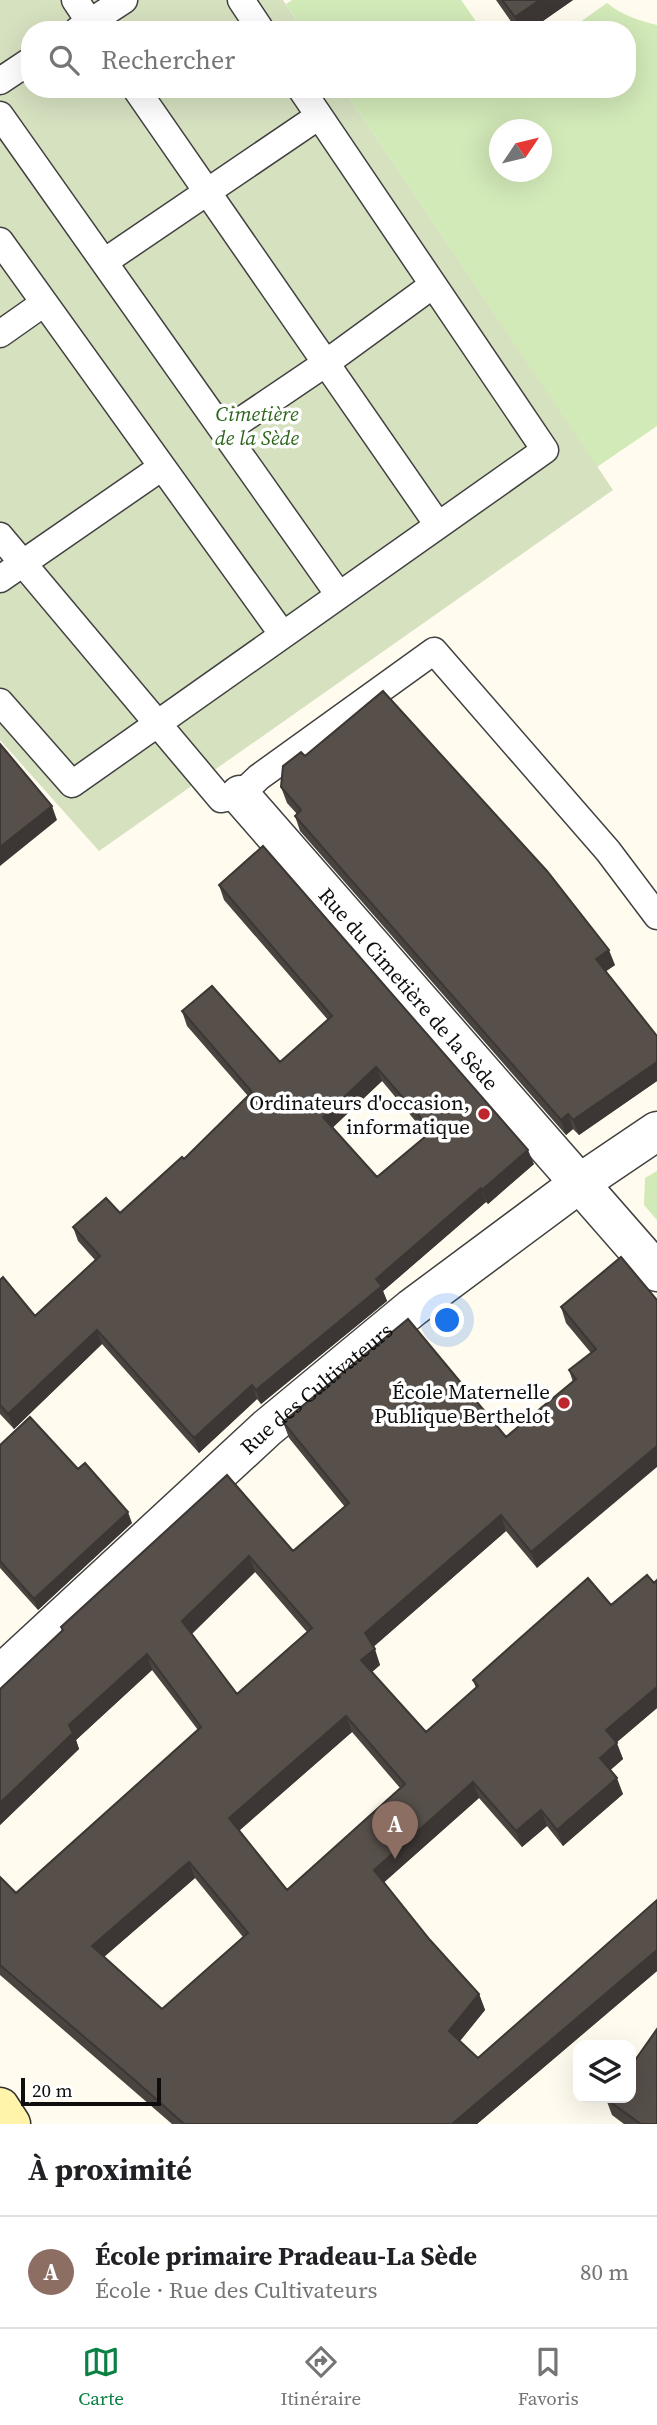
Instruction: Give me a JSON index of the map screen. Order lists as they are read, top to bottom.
{
  "streets": {
    "street": ["Rue du Cimetière de la Sède", "Rue des Cultivateurs"]
  },
  "crossings": [
    ["Rue du Cimetière de la Sède", "Rue des Cultivateurs"]
  ],
  "parks": ["Cimetière de la Sède"],
  "places": ["Ordinateurs d'occasion, informatique", "École Maternelle Publique Berthelot"],
  "scale_bar": "20 m",
  "north": "top right",
  "page": {
    "search": "Rechercher",
    "pins": "A",
    "scale": "20 m",
    "heading": "À proximité",
    "list": [
      {
        "mark": "A",
        "name": "École primaire Pradeau-La Sède",
        "note": "École · Rue des Cultivateurs",
        "value": "80 m"
      }
    ],
    "nav": ["Carte", "Itinéraire", "Favoris"]
  }
}
